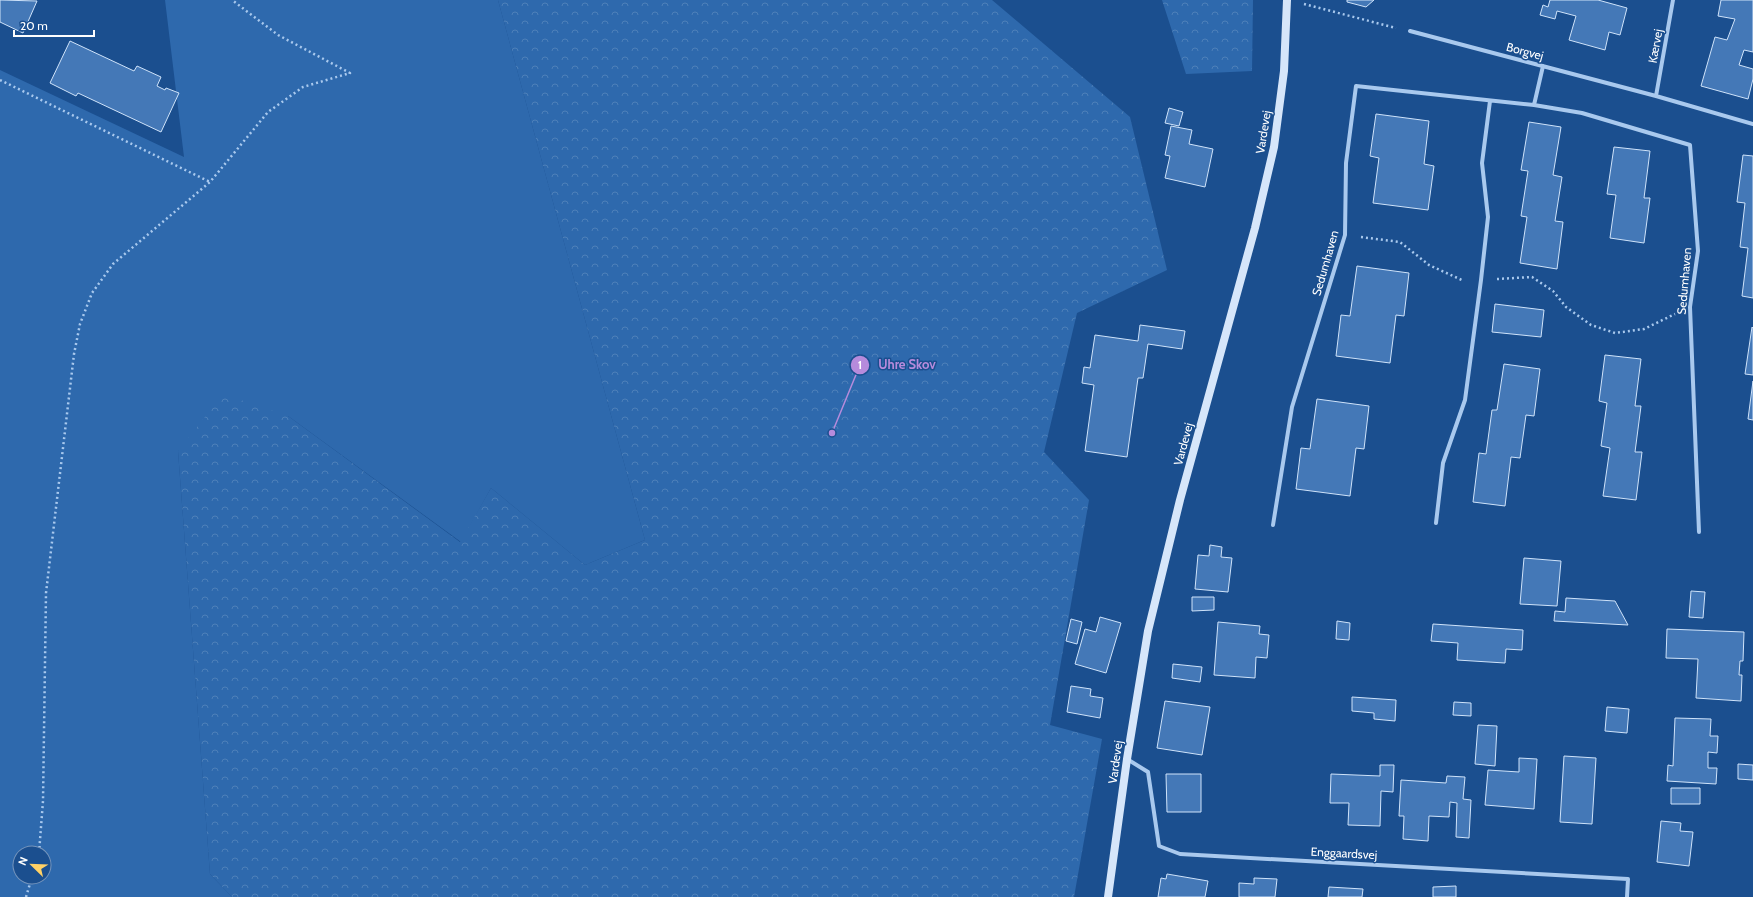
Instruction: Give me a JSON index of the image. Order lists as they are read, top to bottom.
{
  "streets": {
    "street": [
      "Kærvej",
      "Borgvej",
      "Vardevej",
      "Sedumhaven",
      "Enggaardsvej"
    ]
  },
  "crossings": [
    ["Kærvej", "Borgvej"],
    ["Vardevej", "Enggaardsvej"]
  ],
  "places": ["Uhre Skov"],
  "scale_bar": "20 m",
  "north": "top left"
}
